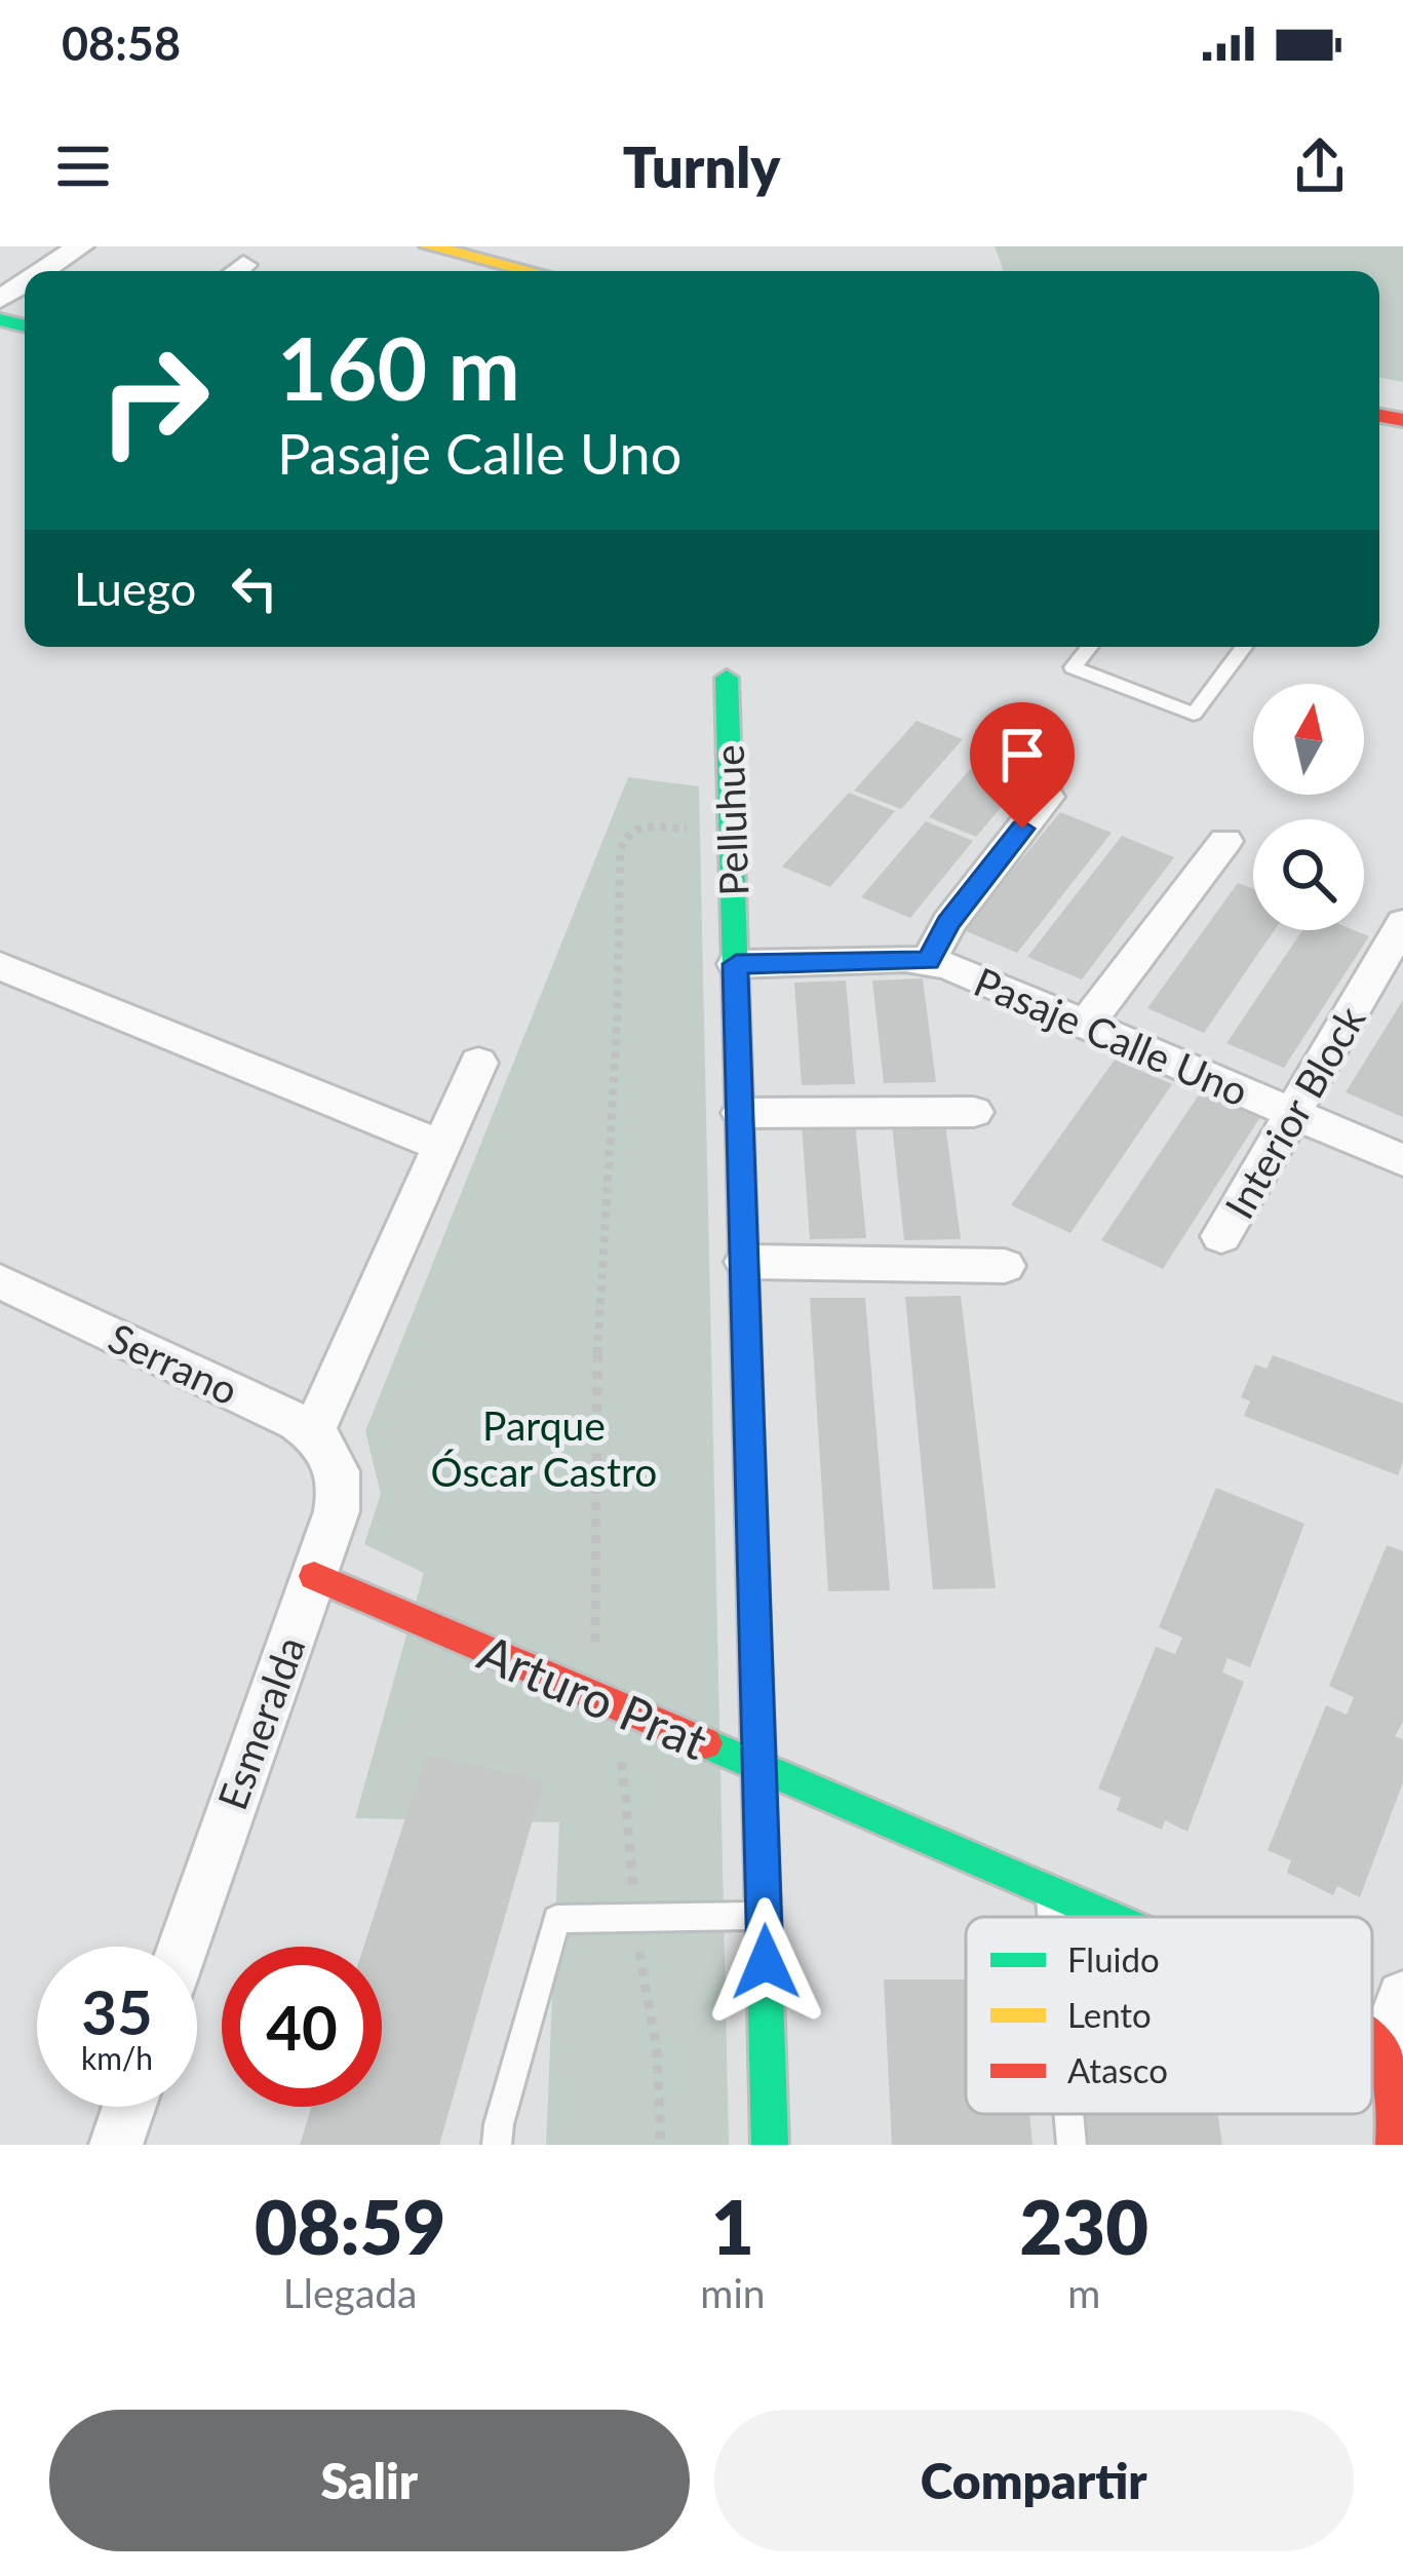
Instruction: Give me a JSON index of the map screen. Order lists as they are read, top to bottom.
{
  "streets": {
    "street": [
      "Pelluhue",
      "Pasaje Calle Uno",
      "Interior Block",
      "Serrano",
      "Arturo Prat",
      "Esmeralda"
    ]
  },
  "crossings": [
    ["Pelluhue", "Pasaje Calle Uno"],
    ["Pelluhue", "Arturo Prat"],
    ["Pasaje Calle Uno", "Interior Block"],
    ["Serrano", "Esmeralda"],
    ["Arturo Prat", "Esmeralda"]
  ],
  "parks": ["Parque Óscar Castro"],
  "legend": ["Fluido", "Lento", "Atasco"],
  "north": "top",
  "page": {
    "status": "08:58",
    "header": "Turnly",
    "turn": ["160 m", "Pasaje Calle Uno"],
    "then": "Luego",
    "speed": "35 km/h",
    "limit": "40",
    "eta": [
      "08:59",
      "Llegada",
      "1",
      "min",
      "230",
      "m"
    ],
    "buttons": ["Salir", "Compartir"]
  }
}
